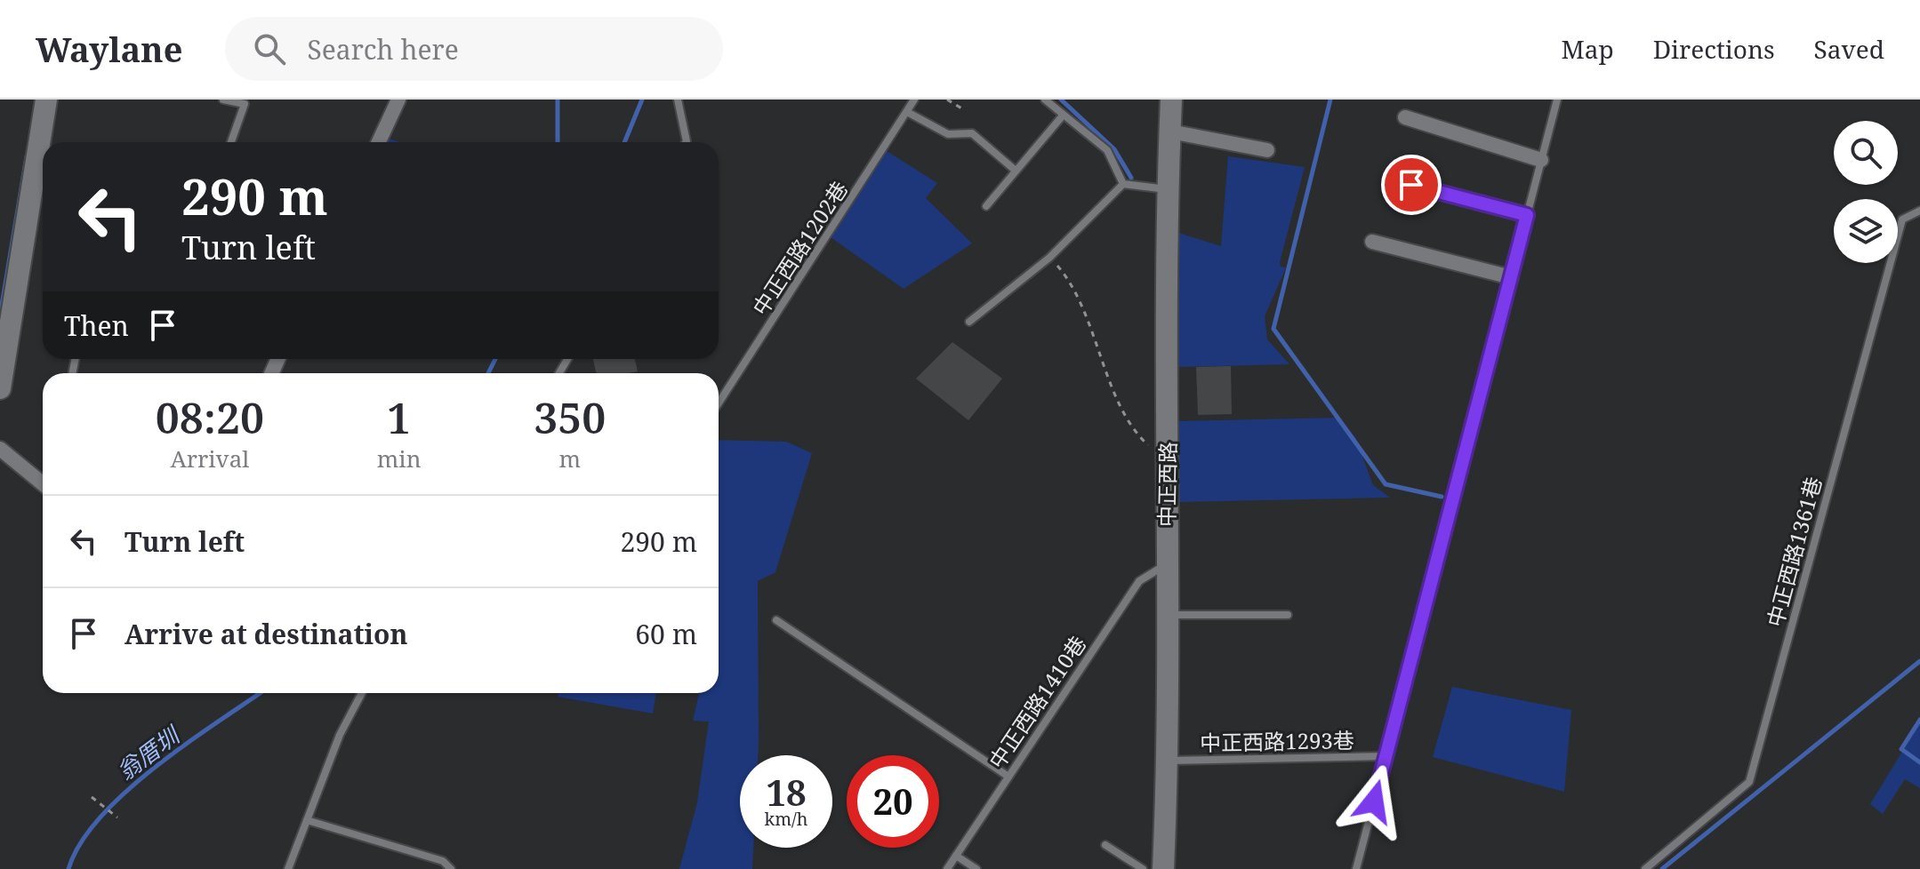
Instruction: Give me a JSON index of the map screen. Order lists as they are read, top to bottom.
{
  "streets": {
    "main road": ["中正西路"],
    "lane": [
      "中正西路1202巷",
      "中正西路1361巷",
      "中正西路1410巷",
      "中正西路1293巷"
    ]
  },
  "crossings": [
    ["中正西路", "中正西路1410巷"],
    ["中正西路", "中正西路1293巷"]
  ],
  "water": ["翁厝圳"],
  "page": {
    "header": "Waylane",
    "search": "Search here",
    "nav": ["Map", "Directions", "Saved"],
    "turn": ["290 m", "Turn left"],
    "then": "Then",
    "eta": [
      "08:20",
      "Arrival",
      "1",
      "min",
      "350",
      "m"
    ],
    "list": [
      {
        "name": "Turn left",
        "value": "290 m"
      },
      {
        "name": "Arrive at destination",
        "value": "60 m"
      }
    ],
    "speed": "18 km/h",
    "limit": "20"
  }
}
